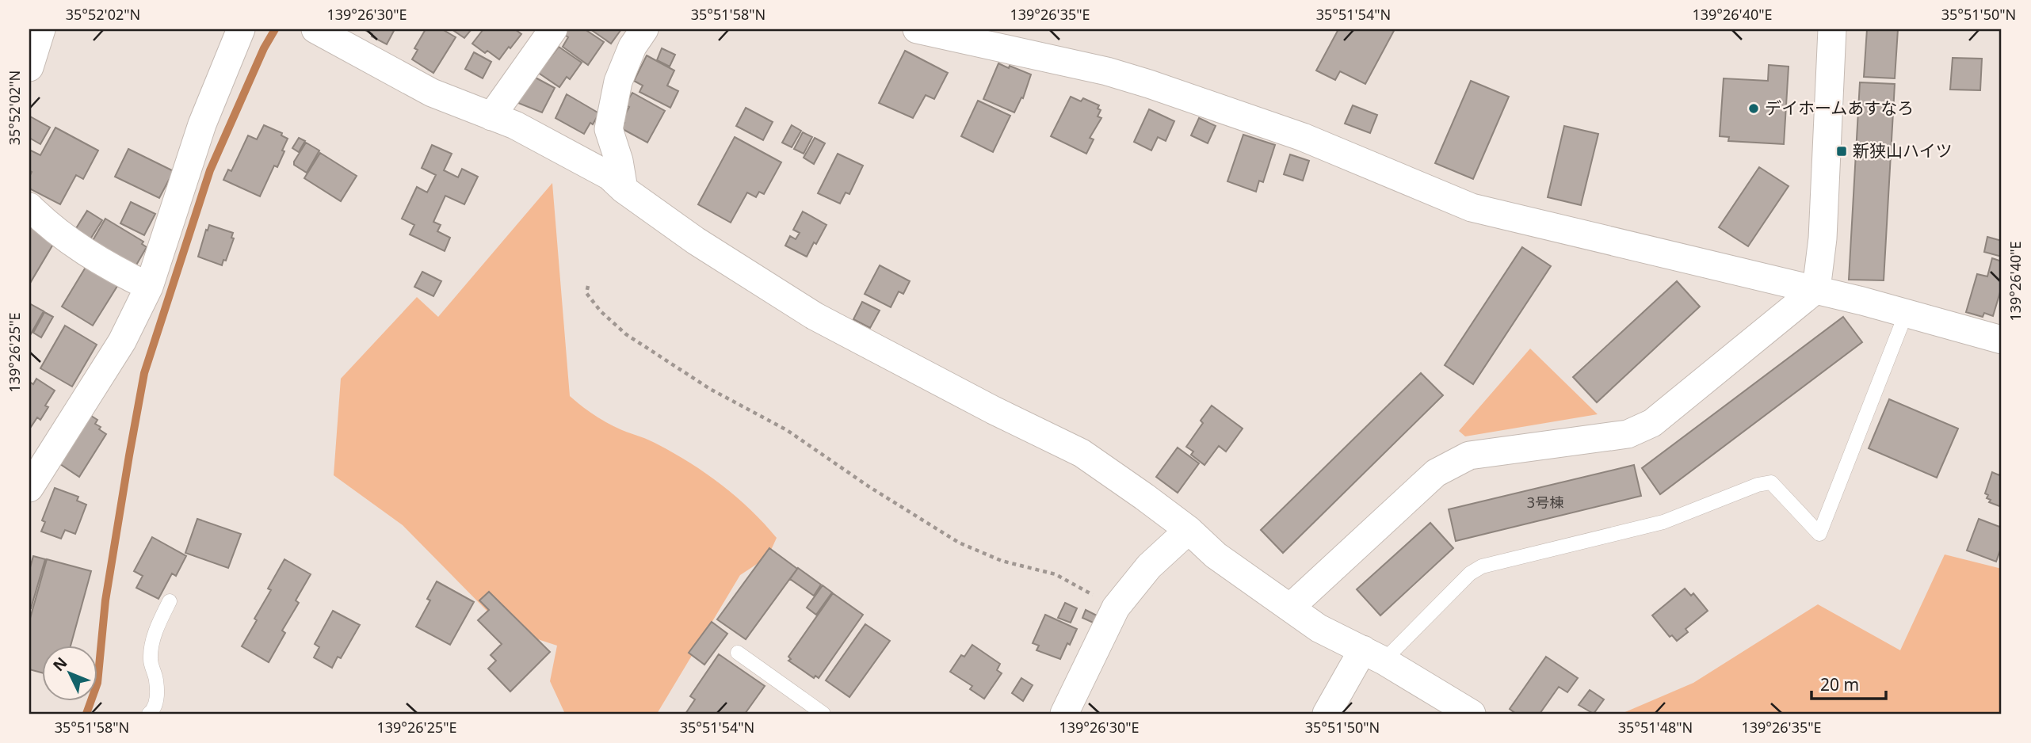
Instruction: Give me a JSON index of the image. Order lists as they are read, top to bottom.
{
  "places": {
    "other": ["デイホームあすなろ"],
    "transit": ["新狭山ハイツ"]
  },
  "house_numbers": ["3号棟"],
  "scale_bar": "20 m",
  "north": "top left",
  "coordinates": [
    "35°52'02\"N",
    "139°26'30\"E",
    "35°51'58\"N",
    "139°26'35\"E",
    "35°51'54\"N",
    "139°26'40\"E",
    "35°51'50\"N",
    "139°26'25\"E",
    "35°51'48\"N"
  ]
}
